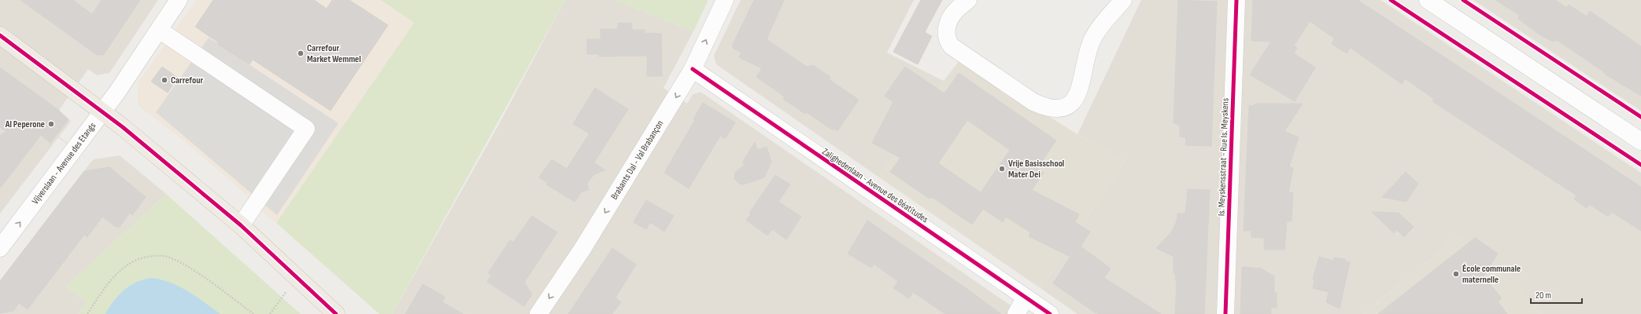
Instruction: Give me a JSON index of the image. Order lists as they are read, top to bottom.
{
  "streets": {
    "street": [
      "Is. Meyskensstraat - Rue Is. Meyskens",
      "Brabants Dal - Val Brabançon",
      "Vijverslaan - Avenue des Etangs",
      "Zalighedenlaan - Avenue des Béatitudes"
    ]
  },
  "crossings": [
    ["Brabants Dal - Val Brabançon", "Zalighedenlaan - Avenue des Béatitudes"]
  ],
  "one_way": ["Vijverslaan - Avenue des Etangs"],
  "places": [
    "Carrefour Market Wemmel",
    "Carrefour",
    "Al Peperone",
    "Vrije Basisschool Mater Dei",
    "École communale maternelle"
  ],
  "scale_bar": "20 m"
}
